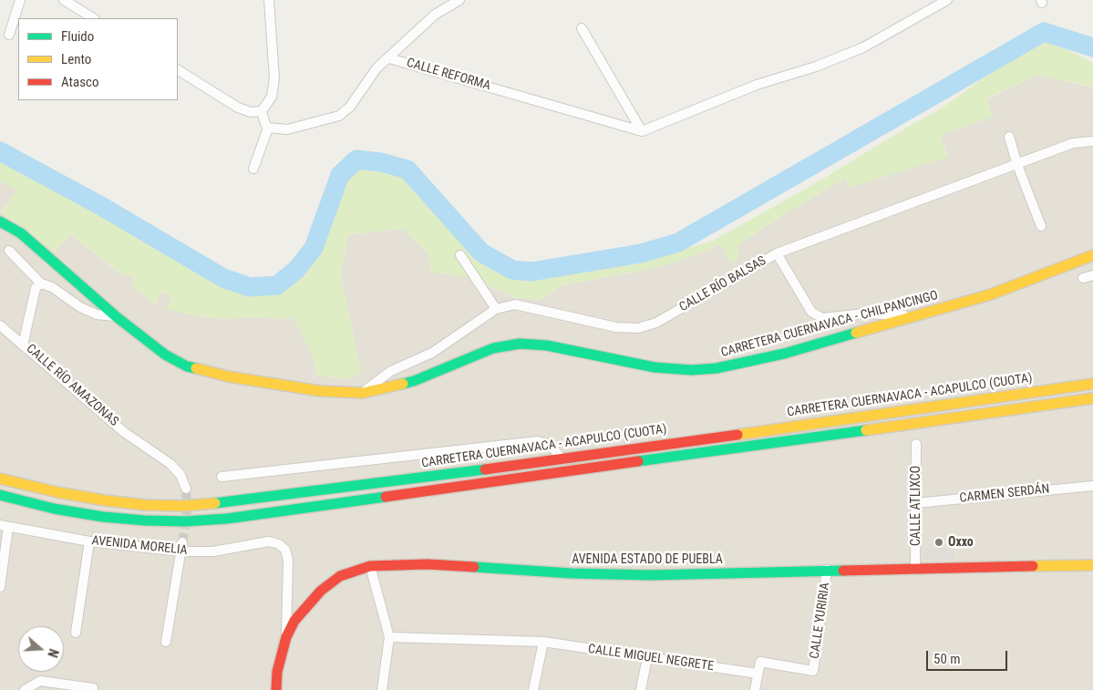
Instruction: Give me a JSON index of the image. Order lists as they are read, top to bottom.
{
  "streets": {
    "main road": ["CARRETERA CUERNAVACA - CHILPANCINGO", "CARRETERA CUERNAVACA - ACAPULCO (CUOTA)", "AVENIDA ESTADO DE PUEBLA"],
    "street": [
      "CALLE REFORMA",
      "CALLE RÍO BALSAS",
      "CALLE RÍO AMAZONAS",
      "CARMEN SERDÁN",
      "CALLE ATLIXCO",
      "AVENIDA MORELIA",
      "CALLE YURIRIA",
      "CALLE MIGUEL NEGRETE"
    ]
  },
  "crossings": [
    ["CALLE RÍO BALSAS", "CARRETERA CUERNAVACA - CHILPANCINGO"],
    ["CARMEN SERDÁN", "CALLE ATLIXCO"],
    ["CALLE ATLIXCO", "AVENIDA ESTADO DE PUEBLA"],
    ["AVENIDA MORELIA", "AVENIDA ESTADO DE PUEBLA"],
    ["AVENIDA ESTADO DE PUEBLA", "CALLE YURIRIA"],
    ["CALLE YURIRIA", "CALLE MIGUEL NEGRETE"]
  ],
  "places": ["Oxxo"],
  "legend": ["Fluido", "Lento", "Atasco"],
  "scale_bar": "50 m",
  "north": "right"
}
